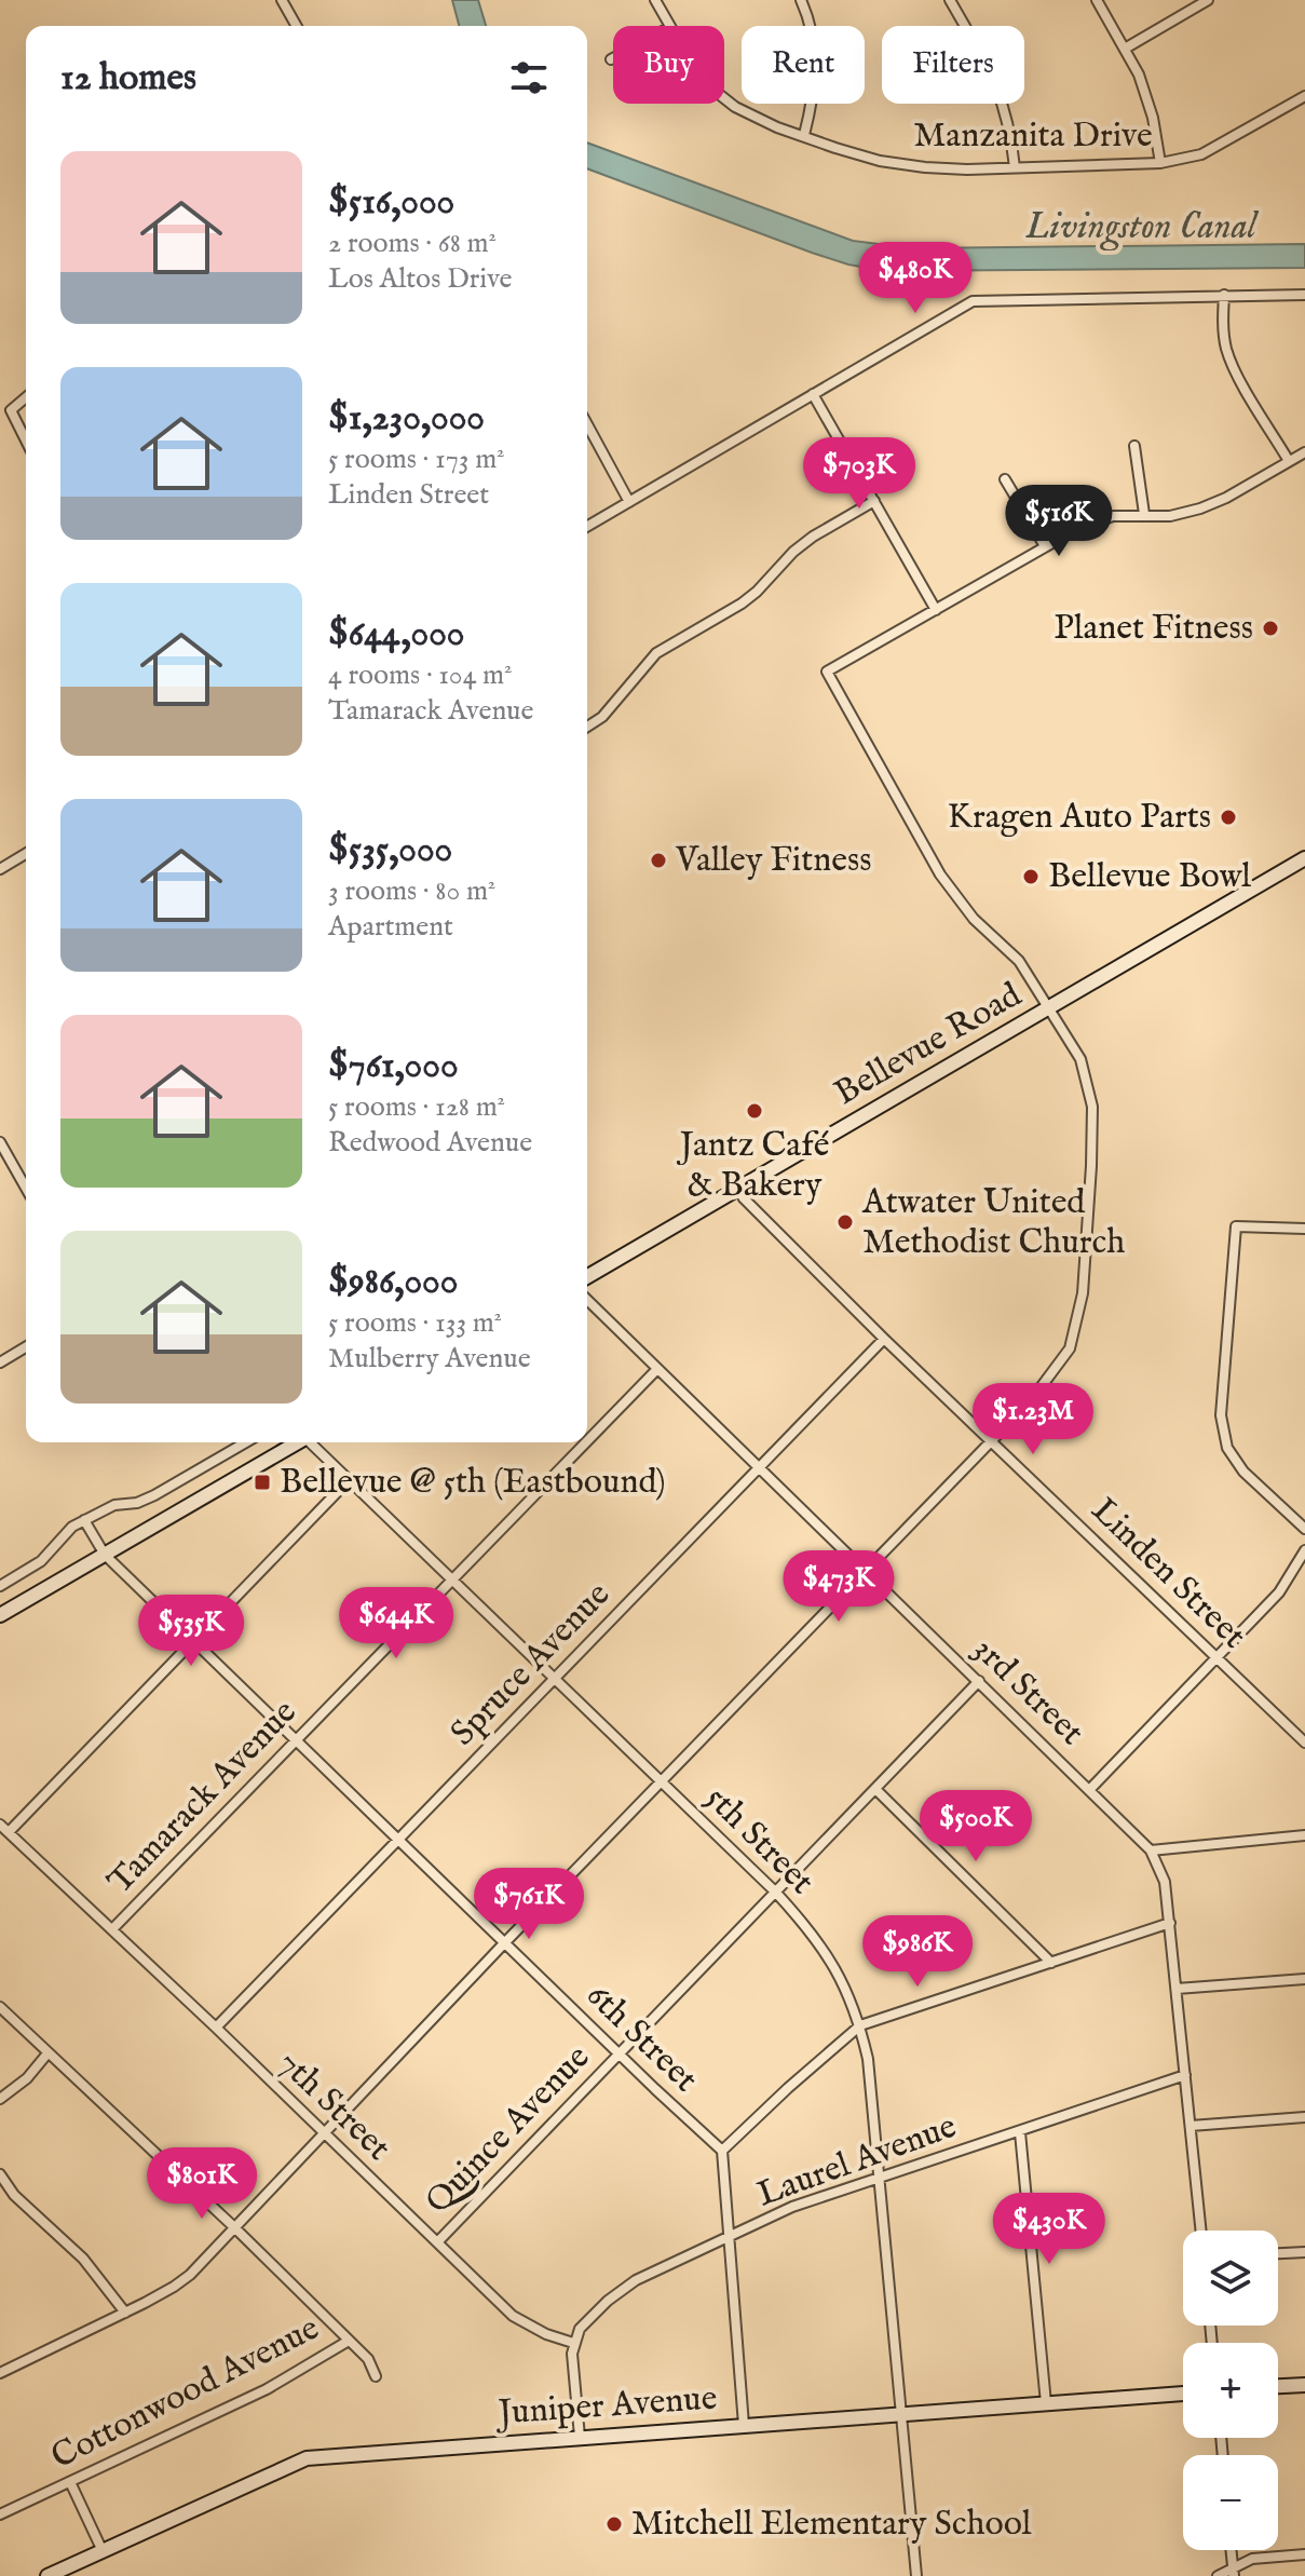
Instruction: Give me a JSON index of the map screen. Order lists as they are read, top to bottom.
{
  "streets": {
    "street": [
      "Manzanita Drive",
      "Bellevue Road",
      "Linden Street",
      "Spruce Avenue",
      "3rd Street",
      "Tamarack Avenue",
      "5th Street",
      "6th Street",
      "7th Street",
      "Quince Avenue",
      "Laurel Avenue",
      "Cottonwood Avenue",
      "Juniper Avenue"
    ]
  },
  "crossings": [
    ["Bellevue Road", "Linden Street"],
    ["Linden Street", "Spruce Avenue"],
    ["Spruce Avenue", "3rd Street"],
    ["Spruce Avenue", "5th Street"],
    ["Spruce Avenue", "6th Street"],
    ["Spruce Avenue", "7th Street"],
    ["3rd Street", "Tamarack Avenue"],
    ["3rd Street", "Quince Avenue"],
    ["3rd Street", "Laurel Avenue"],
    ["Tamarack Avenue", "5th Street"],
    ["Tamarack Avenue", "6th Street"],
    ["Tamarack Avenue", "7th Street"],
    ["5th Street", "Quince Avenue"],
    ["5th Street", "Laurel Avenue"],
    ["5th Street", "Juniper Avenue"],
    ["6th Street", "Quince Avenue"],
    ["7th Street", "Quince Avenue"],
    ["7th Street", "Laurel Avenue"]
  ],
  "water": ["Livingston Canal"],
  "places": {
    "other": [
      "Planet Fitness",
      "Kragen Auto Parts",
      "Valley Fitness",
      "Bellevue Bowl",
      "Jantz Café & Bakery",
      "Atwater United Methodist Church",
      "Mitchell Elementary School"
    ],
    "transit": ["Bellevue @ 5th (Eastbound)"]
  },
  "page": {
    "chip": ["Buy", "Rent", "Filters"],
    "heading": "12 homes",
    "list": [
      {
        "name": "$516,000",
        "note": "2 rooms · 68 m² · Los Altos Drive"
      },
      {
        "name": "$1,230,000",
        "note": "5 rooms · 173 m² · Linden Street"
      },
      {
        "name": "$644,000",
        "note": "4 rooms · 104 m² · Tamarack Avenue"
      },
      {
        "name": "$535,000",
        "note": "3 rooms · 80 m² · Apartment"
      },
      {
        "name": "$761,000",
        "note": "5 rooms · 128 m² · Redwood Avenue"
      },
      {
        "name": "$986,000",
        "note": "5 rooms · 133 m² · Mulberry Avenue"
      }
    ],
    "price": [
      "$480K",
      "$703K",
      "$516K",
      "$1.23M",
      "$473K",
      "$644K",
      "$535K",
      "$500K",
      "$761K",
      "$986K",
      "$801K",
      "$430K"
    ],
    "map_buttons": ["+", "−"]
  }
}
